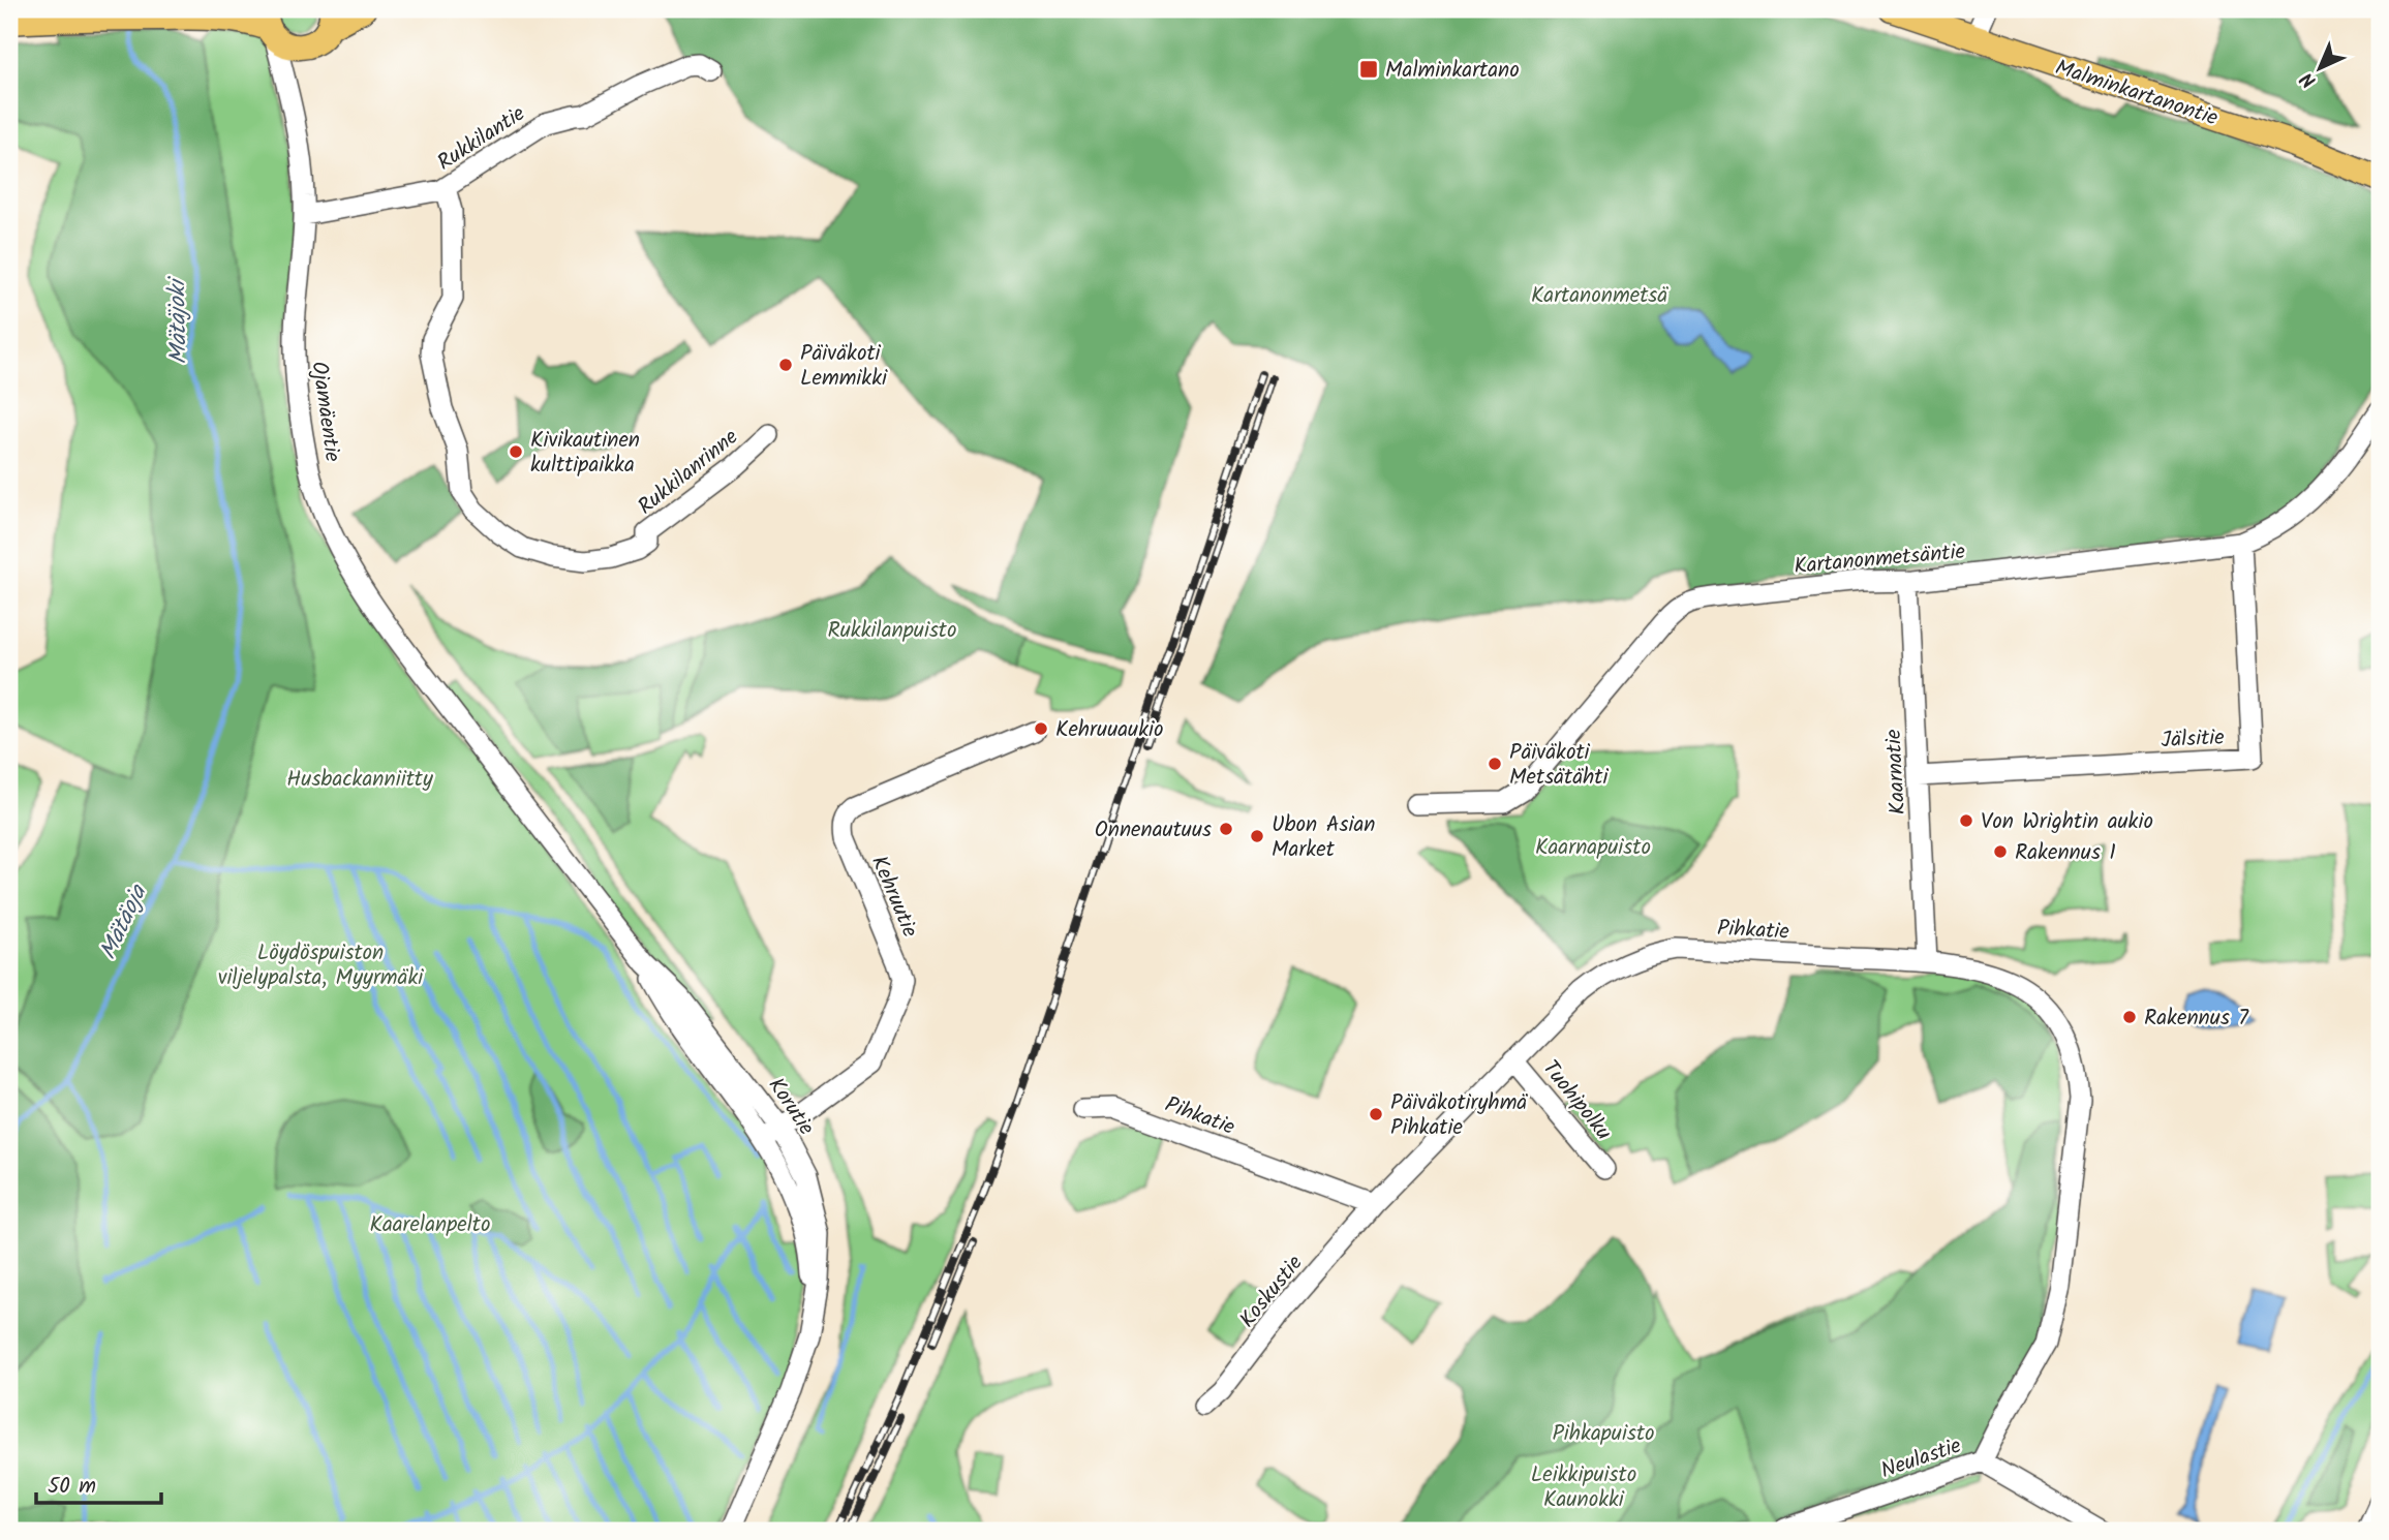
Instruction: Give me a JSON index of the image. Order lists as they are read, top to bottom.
{
  "streets": {
    "main road": ["Malminkartanontie"],
    "street": [
      "Rukkilantie",
      "Ojamäentie",
      "Rukkilanrinne",
      "Kartanonmetsäntie",
      "Jälsitie",
      "Kaarnatie",
      "Kehruutie",
      "Pihkatie",
      "Tuohipolku",
      "Korutie",
      "Koskustie",
      "Neulastie"
    ]
  },
  "crossings": [
    ["Rukkilantie", "Ojamäentie"],
    ["Rukkilantie", "Rukkilanrinne"],
    ["Ojamäentie", "Korutie"],
    ["Kartanonmetsäntie", "Jälsitie"],
    ["Kartanonmetsäntie", "Kaarnatie"],
    ["Jälsitie", "Kaarnatie"],
    ["Kaarnatie", "Pihkatie"],
    ["Kehruutie", "Korutie"],
    ["Pihkatie", "Tuohipolku"],
    ["Pihkatie", "Koskustie"],
    ["Pihkatie", "Neulastie"]
  ],
  "water": ["Mätäjoki", "Mätäoja"],
  "parks": [
    "Kartanonmetsä",
    "Rukkilanpuisto",
    "Husbackanniitty",
    "Kaarnapuisto",
    "Löydöspuiston viljelypalsta, Myyrmäki",
    "Kaarelanpelto",
    "Pihkapuisto",
    "Leikkipuisto Kaunokki"
  ],
  "places": {
    "transit": ["Malminkartano"],
    "other": [
      "Päiväkoti Lemmikki",
      "Kivikautinen kulttipaikka",
      "Kehruuaukio",
      "Päiväkoti Metsätähti",
      "Von Wrightin aukio",
      "Onnenautuus",
      "Ubon Asian Market",
      "Rakennus 1",
      "Rakennus 7",
      "Päiväkotiryhmä Pihkatie"
    ]
  },
  "scale_bar": "50 m",
  "north": "bottom left"
}
